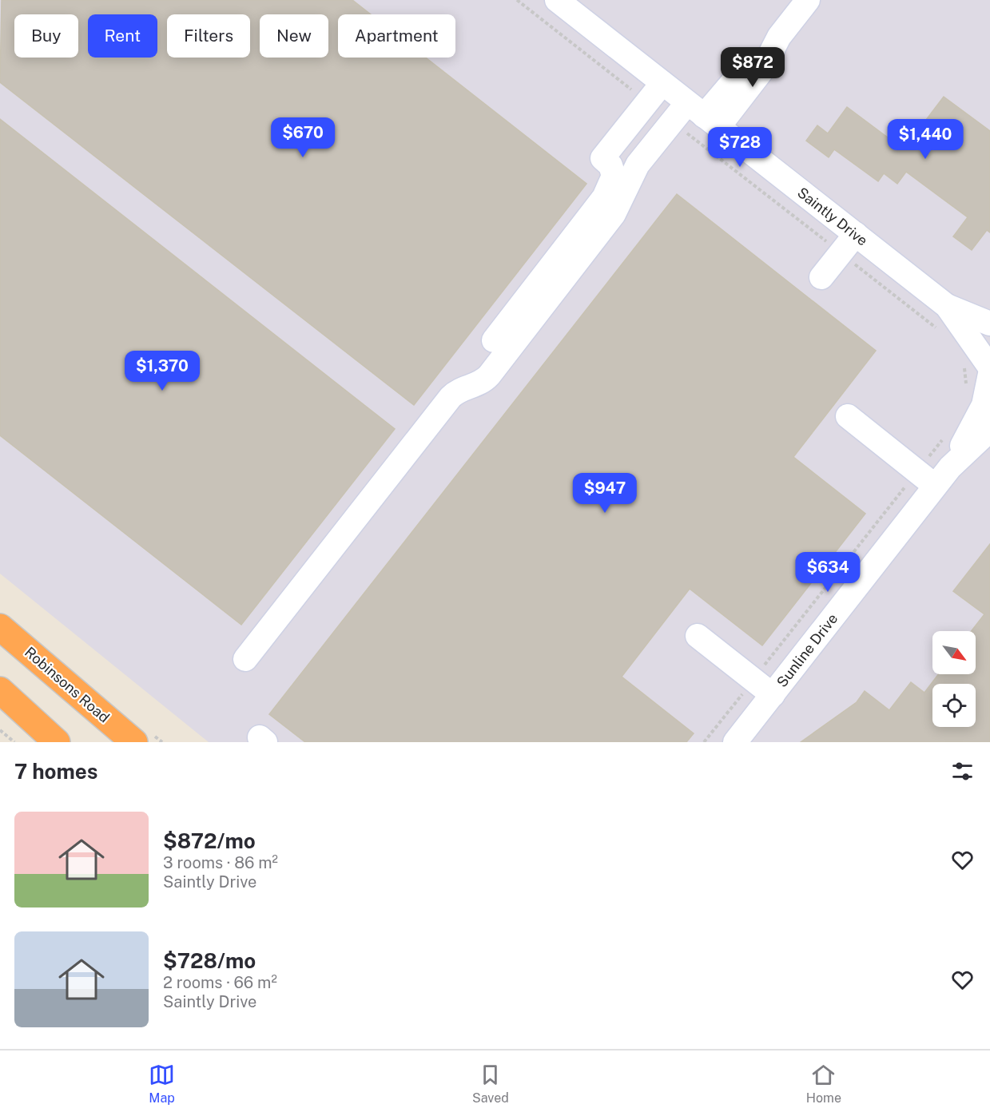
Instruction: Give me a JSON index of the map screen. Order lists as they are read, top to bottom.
{
  "streets": {
    "highway": ["Robinsons Road"],
    "street": ["Saintly Drive", "Sunline Drive"]
  },
  "north": "bottom right",
  "page": {
    "chip": [
      "Buy",
      "Rent",
      "Filters",
      "New",
      "Apartment"
    ],
    "price": [
      "$872",
      "$670",
      "$1,440",
      "$728",
      "$1,370",
      "$947",
      "$634"
    ],
    "heading": "7 homes",
    "list": [
      {
        "name": "$872/mo",
        "note": "3 rooms · 86 m² · Saintly Drive"
      },
      {
        "name": "$728/mo",
        "note": "2 rooms · 66 m² · Saintly Drive"
      }
    ],
    "tabs": ["Map", "Saved", "Home"]
  }
}
